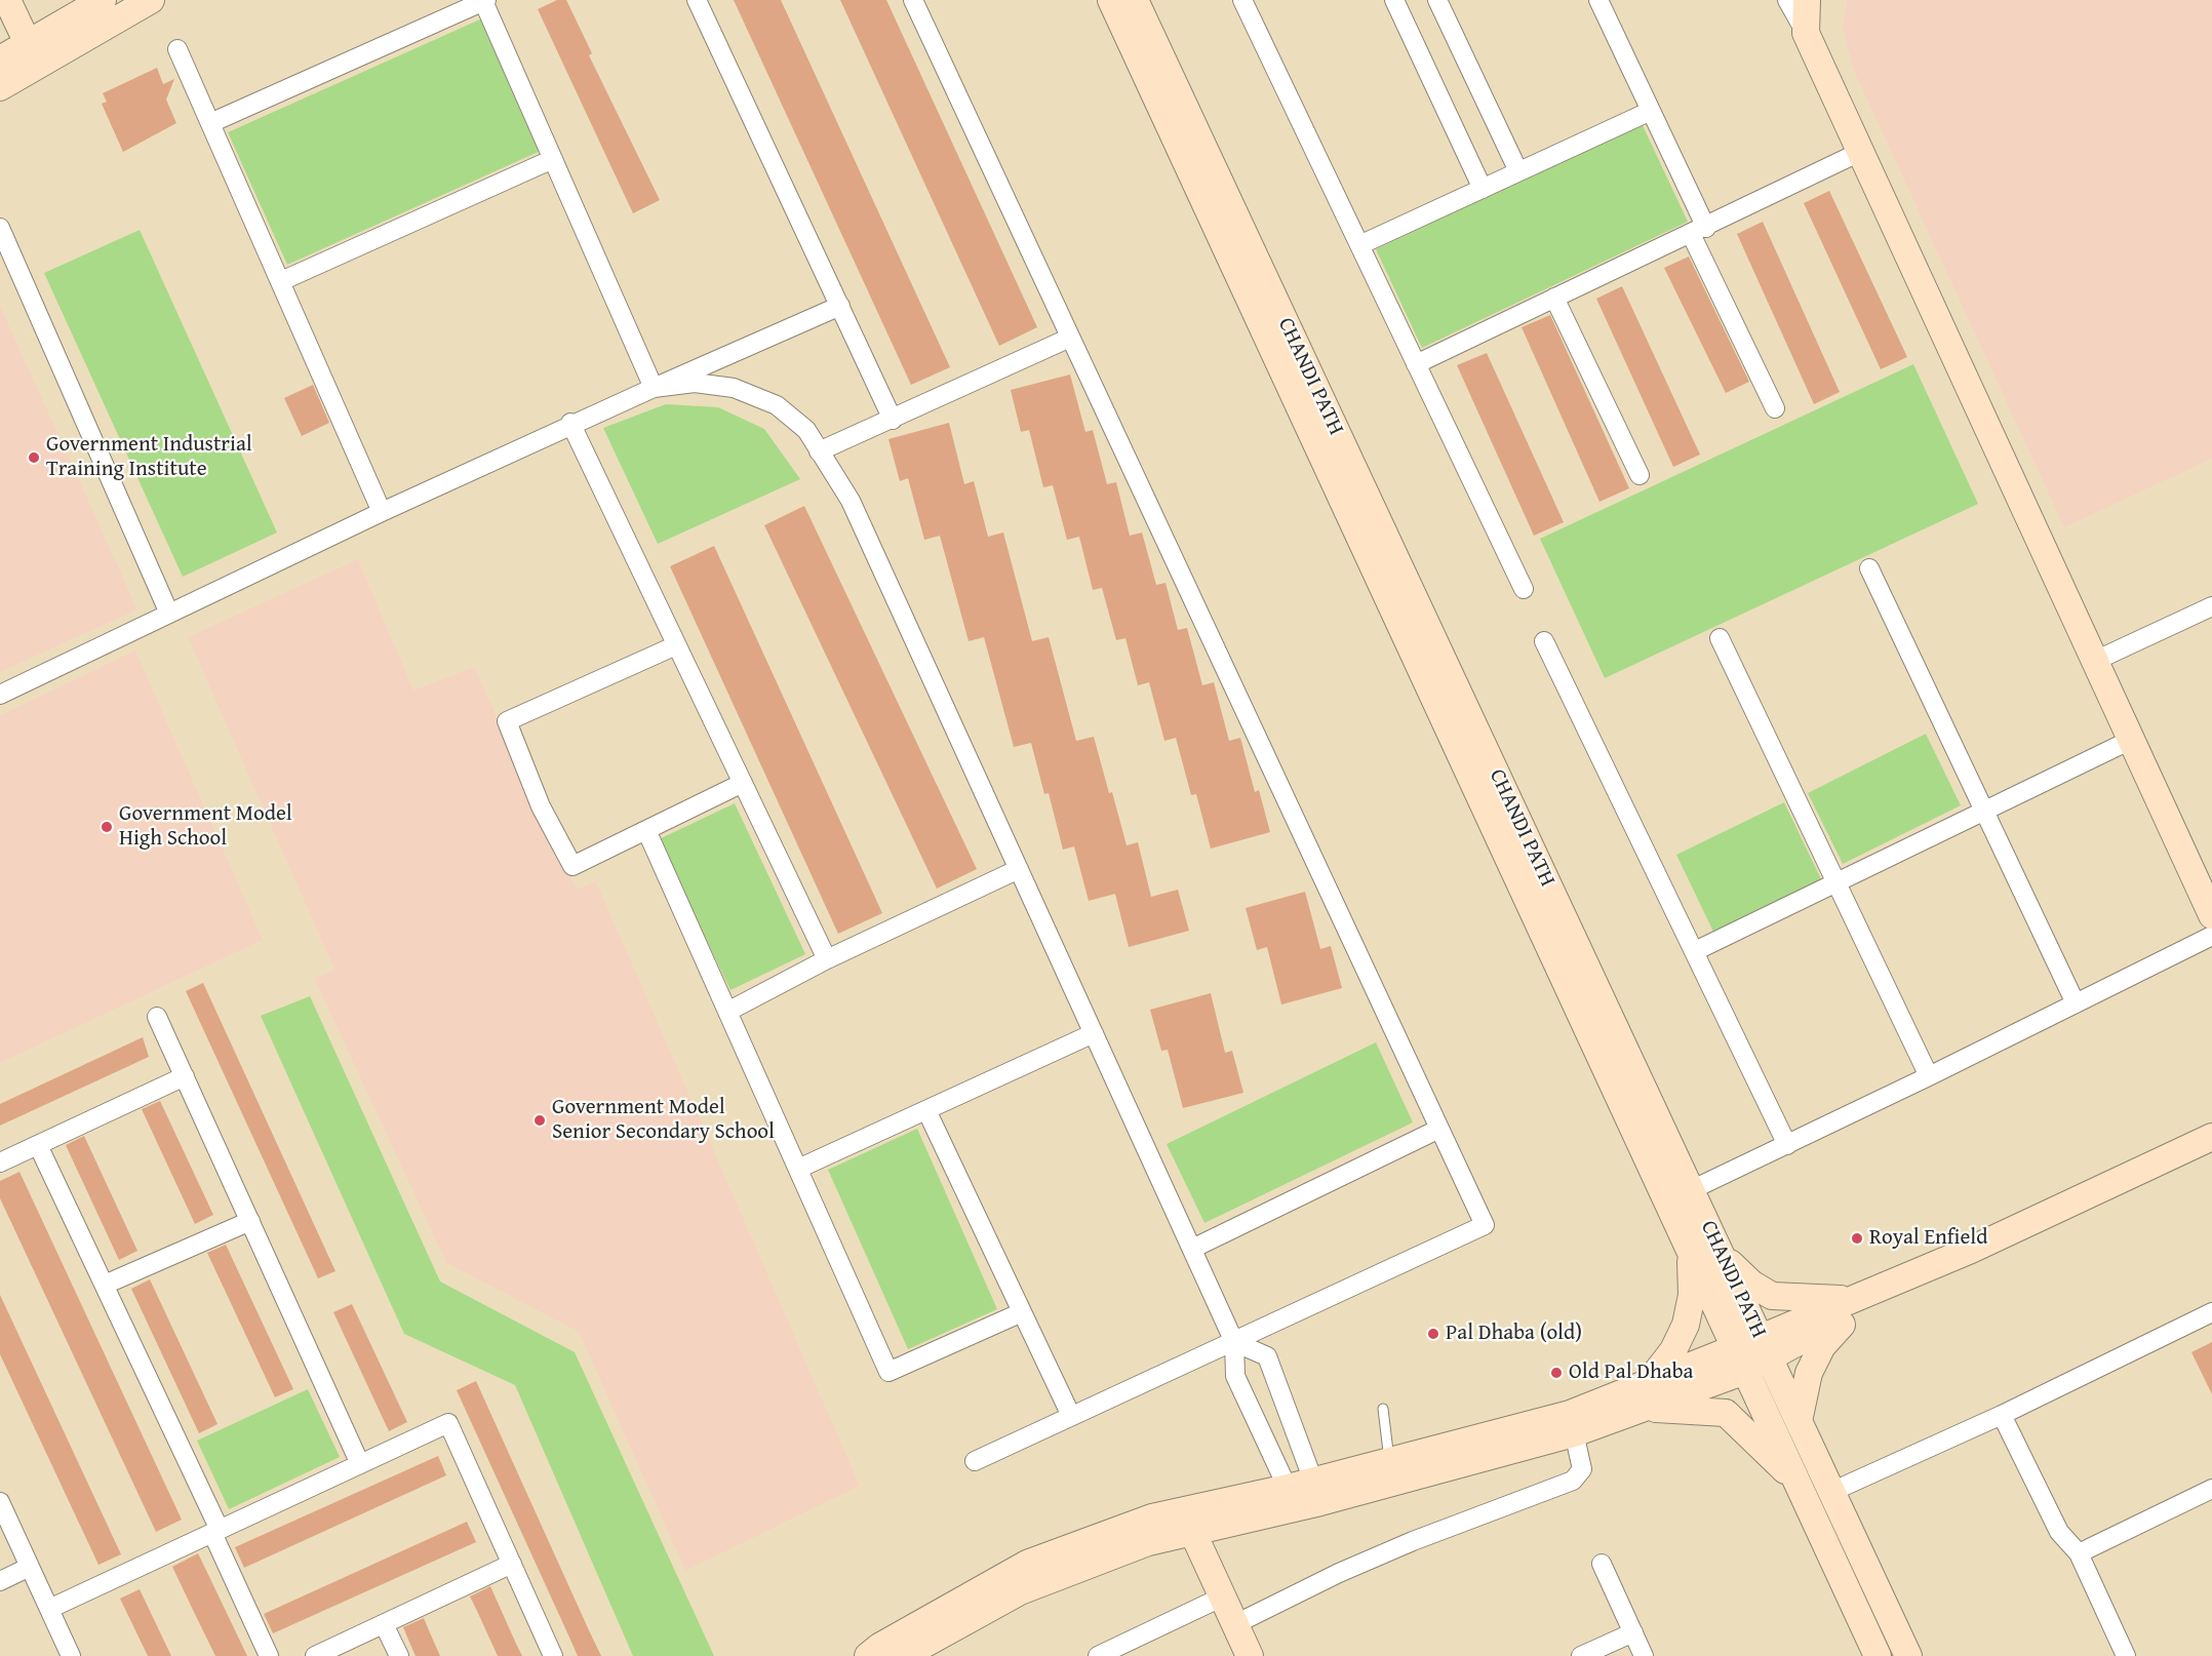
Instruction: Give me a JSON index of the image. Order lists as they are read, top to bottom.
{
  "streets": {
    "main road": ["CHANDI PATH"]
  },
  "places": [
    "Government Industrial Training Institute",
    "Government Model High School",
    "Government Model Senior Secondary School",
    "Royal Enfield",
    "Pal Dhaba (old)",
    "Old Pal Dhaba"
  ]
}
